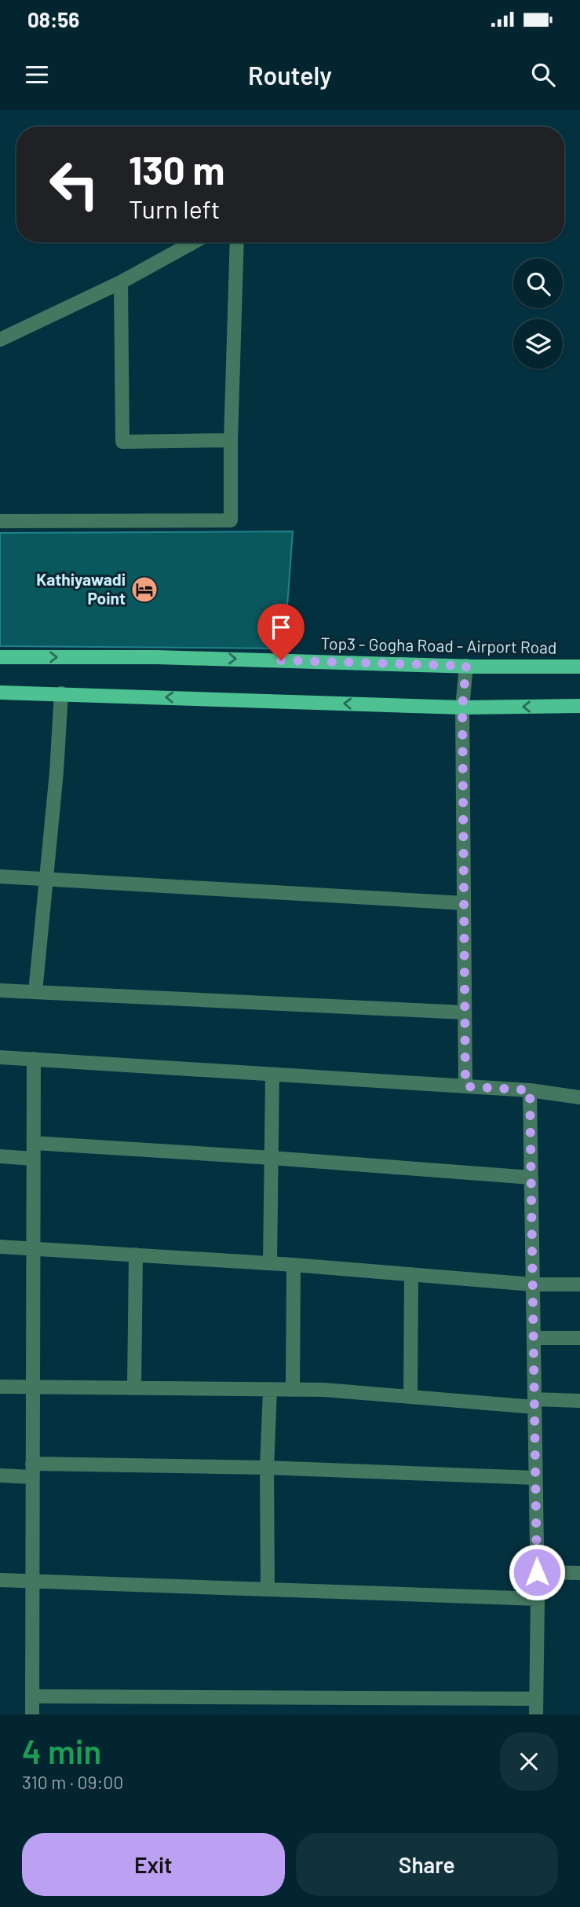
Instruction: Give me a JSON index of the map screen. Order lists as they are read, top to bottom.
{
  "streets": {
    "main road": ["Top3 - Gogha Road - Airport Road"]
  },
  "places": {
    "hotel": ["Kathiyawadi Point"]
  },
  "page": {
    "status": "08:56",
    "header": "Routely",
    "turn": ["130 m", "Turn left"],
    "heading": ["4 min", "310 m · 09:00"],
    "buttons": ["Exit", "Share"]
  }
}
